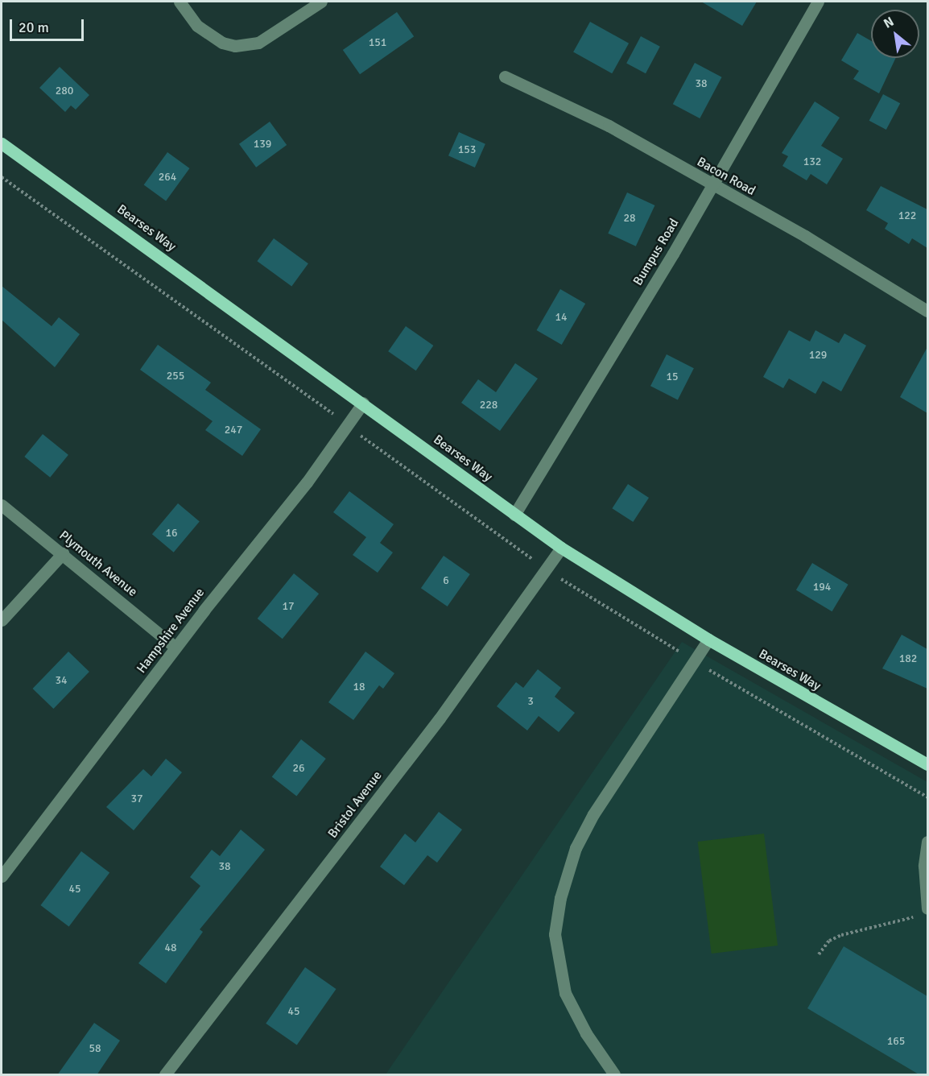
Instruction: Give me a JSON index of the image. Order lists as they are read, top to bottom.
{
  "streets": {
    "main road": ["Bearses Way"],
    "street": [
      "Bacon Road",
      "Bumpus Road",
      "Plymouth Avenue",
      "Hampshire Avenue",
      "Bristol Avenue"
    ]
  },
  "crossings": [
    ["Bacon Road", "Bumpus Road"],
    ["Bearses Way", "Bumpus Road"],
    ["Bearses Way", "Hampshire Avenue"],
    ["Bearses Way", "Bristol Avenue"],
    ["Plymouth Avenue", "Hampshire Avenue"]
  ],
  "house_numbers": [
    "151",
    "38",
    "280",
    "139",
    "153",
    "132",
    "264",
    "122",
    "28",
    "14",
    "129",
    "255",
    "15",
    "228",
    "247",
    "16",
    "6",
    "194",
    "17",
    "182",
    "34",
    "18",
    "3",
    "26",
    "37",
    "38",
    "45",
    "48",
    "45",
    "165",
    "58"
  ],
  "scale_bar": "20 m",
  "north": "top left"
}
